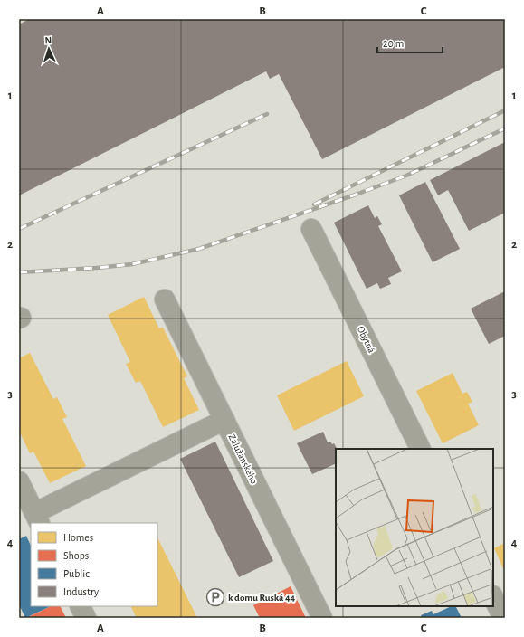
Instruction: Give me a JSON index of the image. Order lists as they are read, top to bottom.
{
  "streets": {
    "street": ["Obytná", "Zalužanského"]
  },
  "places": {
    "parking": ["k domu Ruská 44"]
  },
  "legend": [
    "Homes",
    "Shops",
    "Public",
    "Industry"
  ],
  "scale_bar": "20 m",
  "north": "top",
  "grid": {
    "columns": ["A", "B", "C"],
    "rows": [
      "1",
      "2",
      "3",
      "4"
    ]
  }
}
